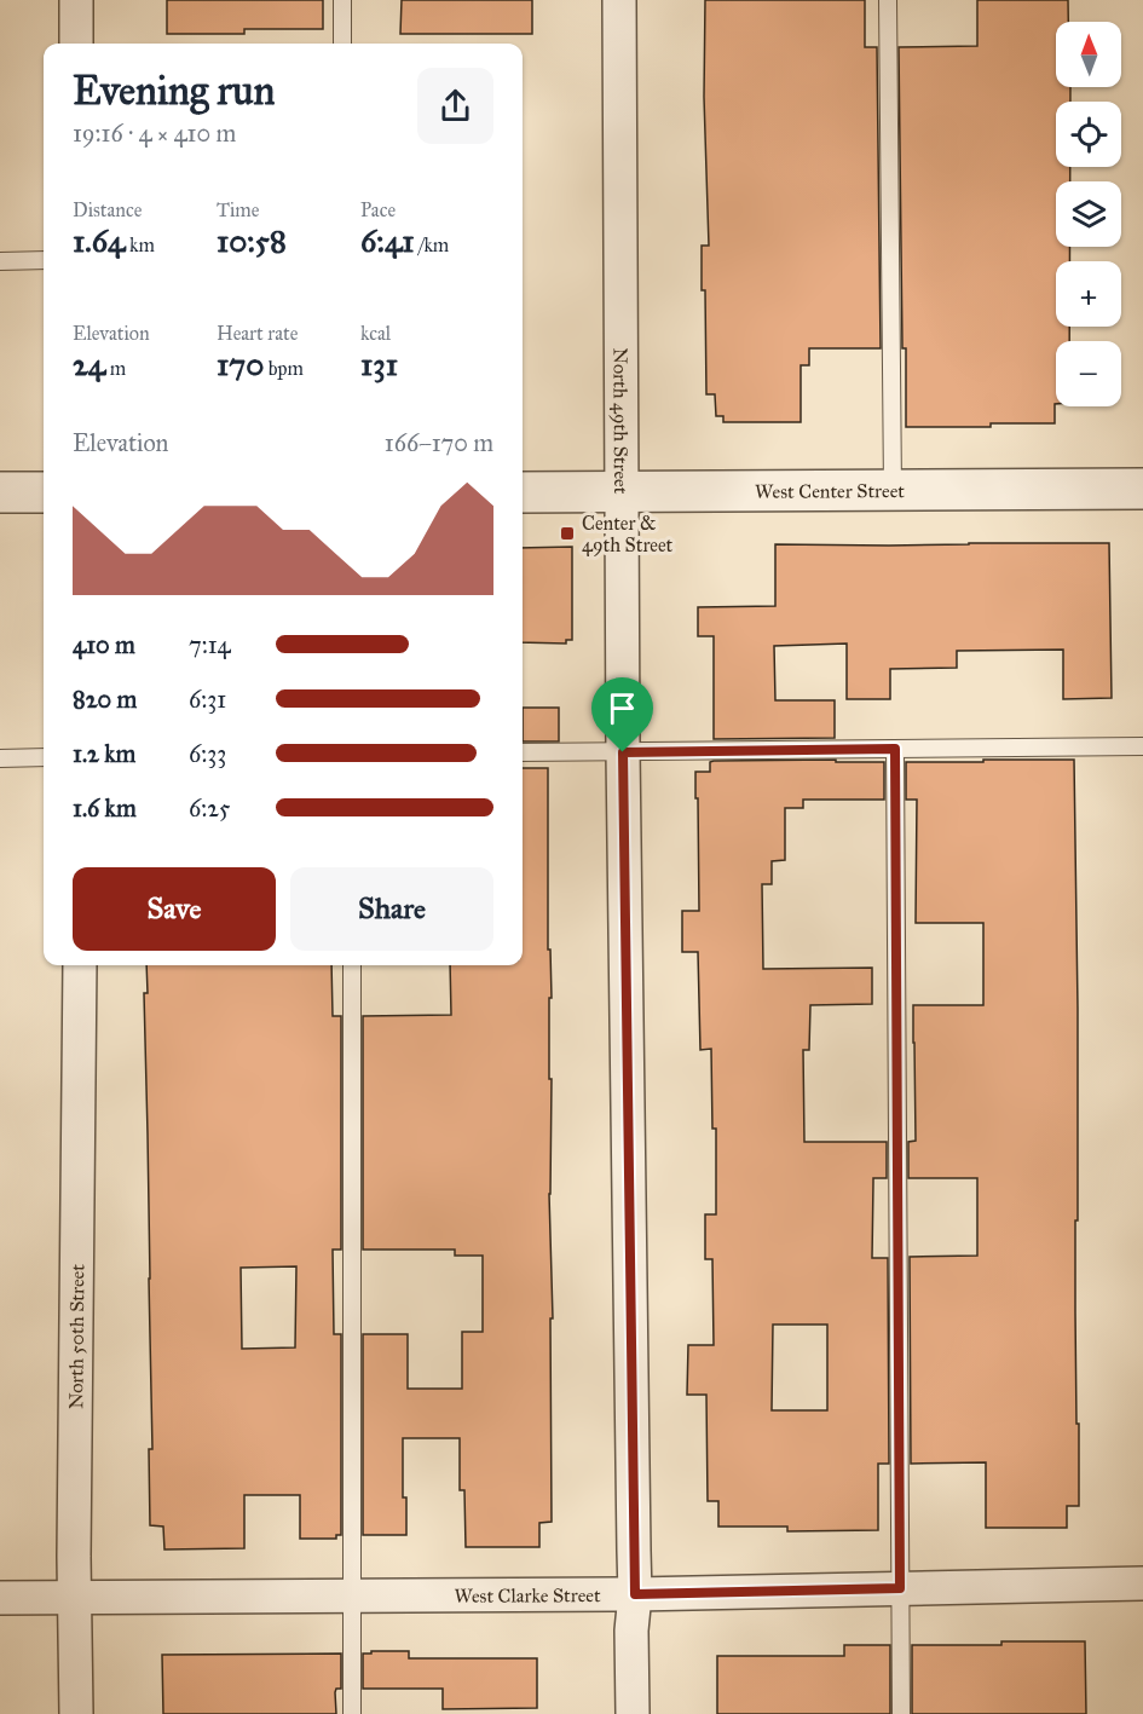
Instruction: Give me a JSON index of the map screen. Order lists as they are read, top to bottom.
{
  "streets": {
    "street": [
      "North 49th Street",
      "West Center Street",
      "North 50th Street",
      "West Clarke Street"
    ]
  },
  "crossings": [
    ["North 49th Street", "West Center Street"],
    ["North 49th Street", "West Clarke Street"],
    ["North 50th Street", "West Clarke Street"]
  ],
  "places": {
    "transit": ["Center & 49th Street"]
  },
  "north": "top",
  "page": {
    "map_buttons": ["+", "−"],
    "heading": ["Evening run", "19:16 · 4 × 410 m"],
    "stats": [
      ["Distance", "1.64 km"],
      ["Time", "10:58"],
      ["Pace", "6:41 /km"],
      ["Elevation", "24 m"],
      ["Heart rate", "170 bpm"],
      ["kcal", "131"]
    ],
    "chart": ["Elevation", "166–170 m"],
    "list": [
      {
        "name": "410 m",
        "note": "7:14"
      },
      {
        "name": "820 m",
        "note": "6:31"
      },
      {
        "name": "1.2 km",
        "note": "6:33"
      },
      {
        "name": "1.6 km",
        "note": "6:25"
      }
    ],
    "buttons": ["Save", "Share"]
  }
}
